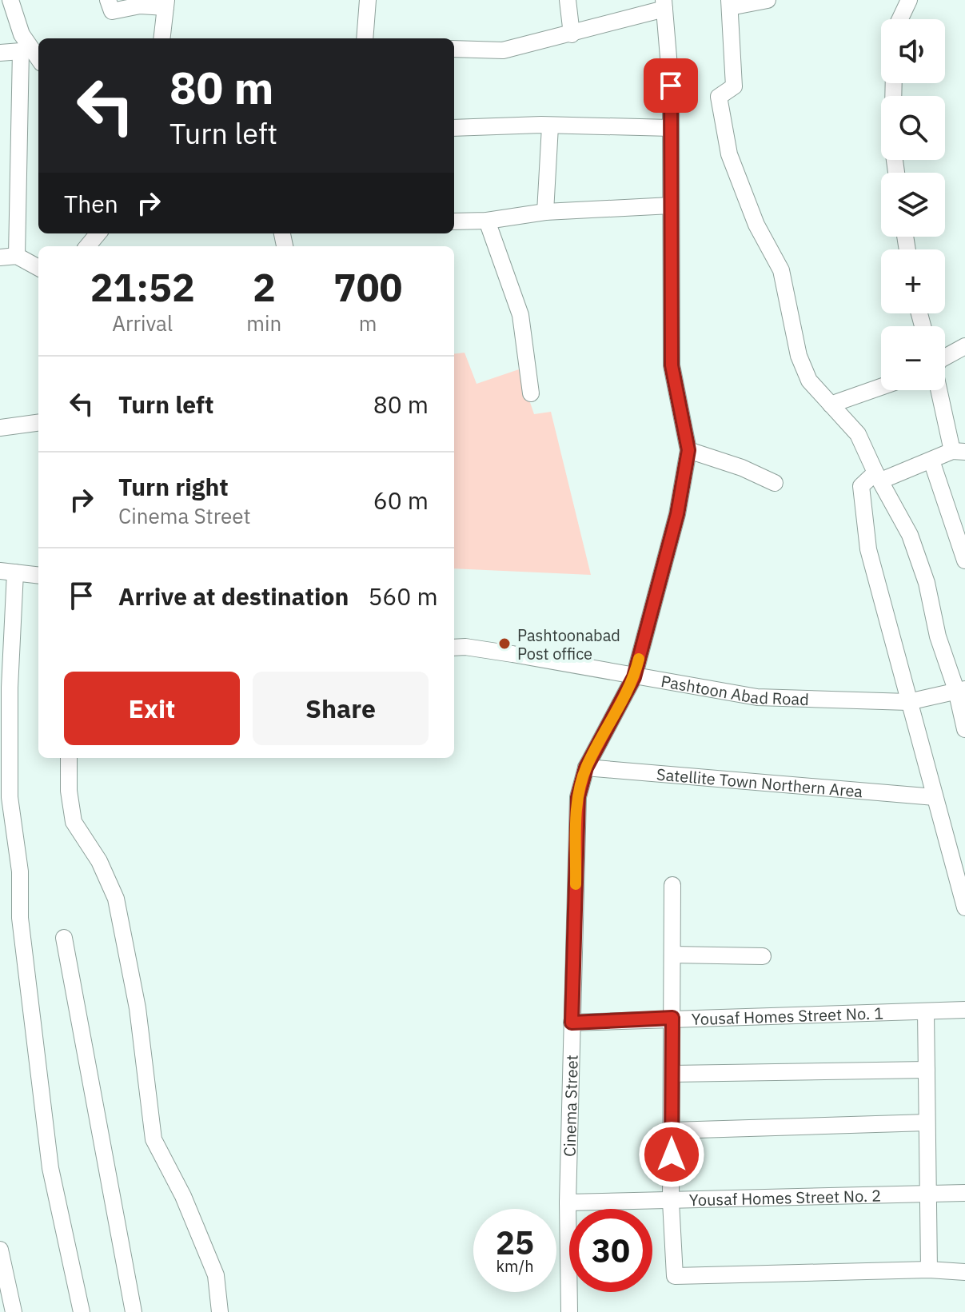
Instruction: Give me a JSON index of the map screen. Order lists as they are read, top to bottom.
{
  "streets": {
    "street": [
      "Pashtoon Abad Road",
      "Satellite Town Northern Area",
      "Yousaf Homes Street No. 1",
      "Cinema Street",
      "Yousaf Homes Street No. 2"
    ]
  },
  "crossings": [
    ["Pashtoon Abad Road", "Cinema Street"],
    ["Satellite Town Northern Area", "Cinema Street"],
    ["Yousaf Homes Street No. 1", "Cinema Street"],
    ["Cinema Street", "Yousaf Homes Street No. 2"]
  ],
  "places": ["Pashtoonabad Post office"],
  "page": {
    "map_buttons": ["+", "−"],
    "turn": ["80 m", "Turn left"],
    "then": "Then",
    "eta": [
      "21:52",
      "Arrival",
      "2",
      "min",
      "700",
      "m"
    ],
    "list": [
      {
        "name": "Turn left",
        "value": "80 m"
      },
      {
        "name": "Turn right",
        "note": "Cinema Street",
        "value": "60 m"
      },
      {
        "name": "Arrive at destination",
        "value": "560 m"
      }
    ],
    "buttons": ["Exit", "Share"],
    "speed": "25 km/h",
    "limit": "30"
  }
}
